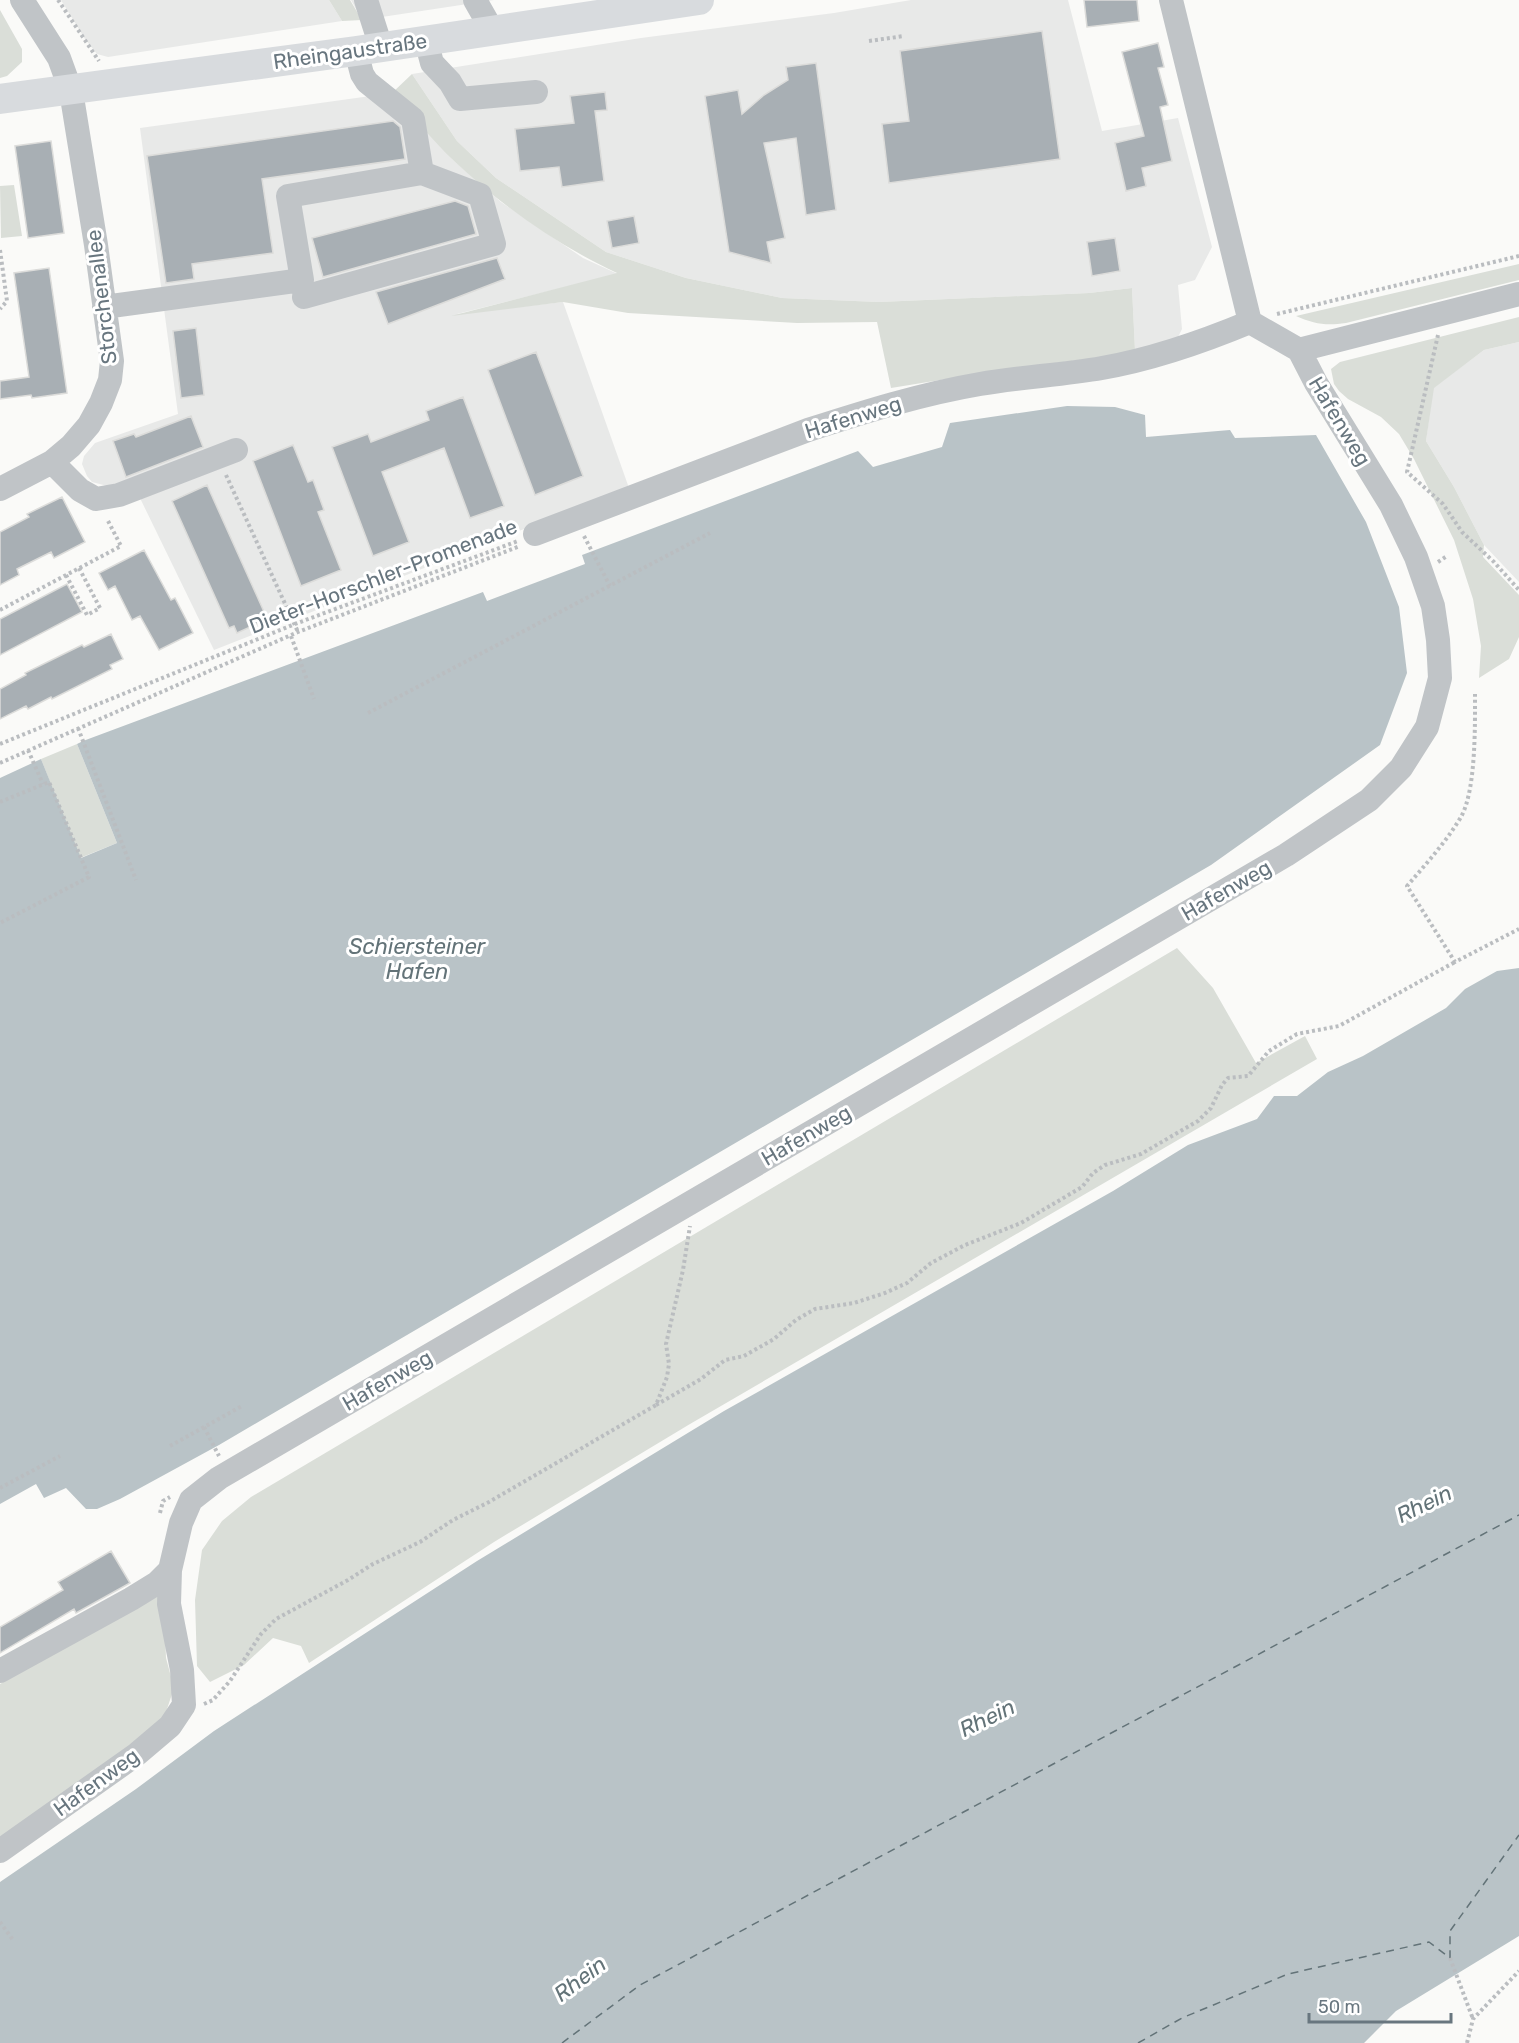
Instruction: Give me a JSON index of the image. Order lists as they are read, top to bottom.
{
  "streets": {
    "main road": ["Rheingaustraße"],
    "street": ["Storchenallee", "Hafenweg"],
    "path": ["Dieter-Horschler-Promenade"]
  },
  "crossings": [
    ["Rheingaustraße", "Storchenallee"],
    ["Hafenweg", "Dieter-Horschler-Promenade"]
  ],
  "water": ["Schiersteiner Hafen", "Rhein"],
  "scale_bar": "50 m"
}
